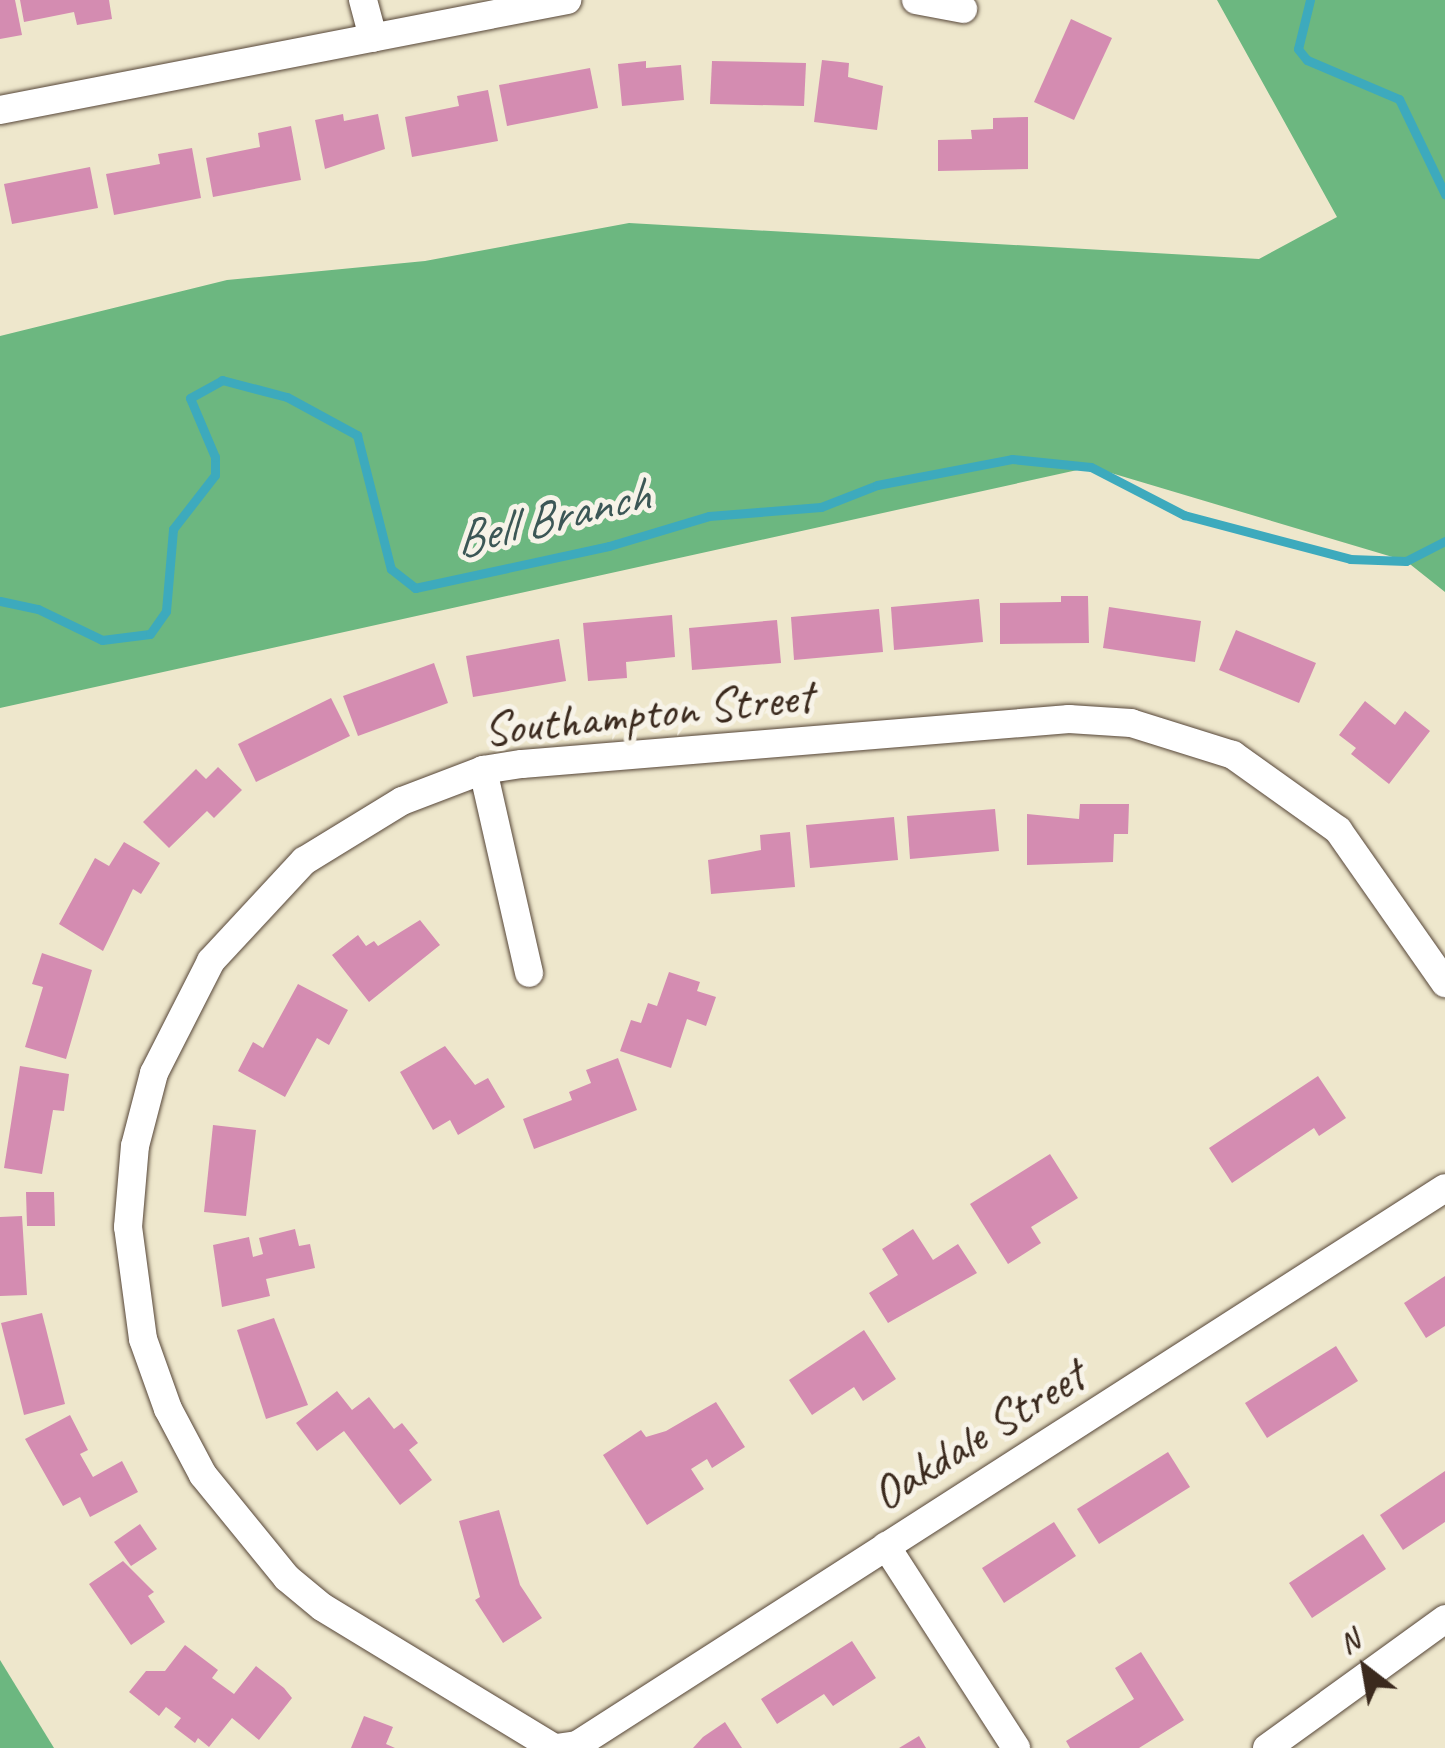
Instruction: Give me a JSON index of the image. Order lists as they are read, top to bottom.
{
  "streets": {
    "street": ["Southampton Street", "Oakdale Street"]
  },
  "crossings": [
    ["Southampton Street", "Oakdale Street"]
  ],
  "water": ["Bell Branch"],
  "north": "top left"
}
